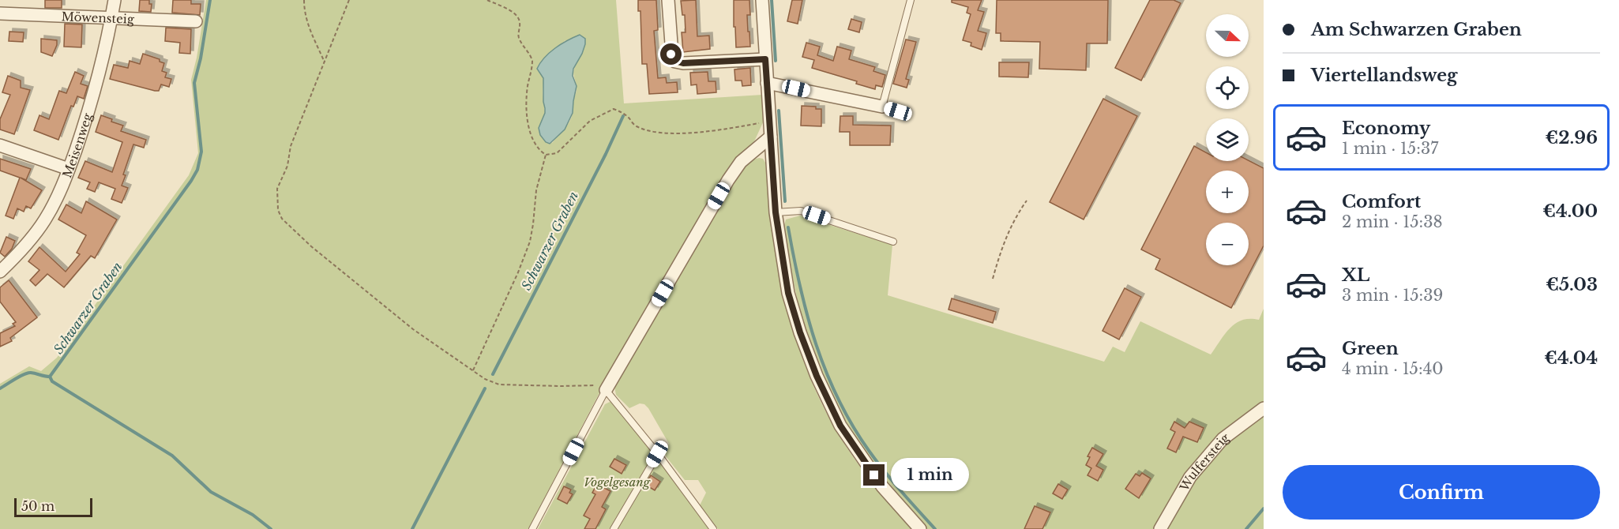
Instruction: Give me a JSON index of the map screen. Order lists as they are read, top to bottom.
{
  "streets": {
    "street": ["Möwensteig", "Meisenweg", "Wulfersteig"]
  },
  "crossings": [
    ["Möwensteig", "Meisenweg"]
  ],
  "water": ["Schwarzer Graben"],
  "parks": ["Vogelgesang"],
  "scale_bar": "50 m",
  "north": "right",
  "page": {
    "banner": ["Am Schwarzen Graben", "Viertellandsweg"],
    "map_buttons": ["+", "−"],
    "list": [
      {
        "name": "Economy",
        "note": "1 min · 15:37",
        "value": "€2.96"
      },
      {
        "name": "Comfort",
        "note": "2 min · 15:38",
        "value": "€4.00"
      },
      {
        "name": "XL",
        "note": "3 min · 15:39",
        "value": "€5.03"
      },
      {
        "name": "Green",
        "note": "4 min · 15:40",
        "value": "€4.04"
      }
    ],
    "buttons": "Confirm",
    "bubble": "1 min",
    "scale": "50 m"
  }
}
